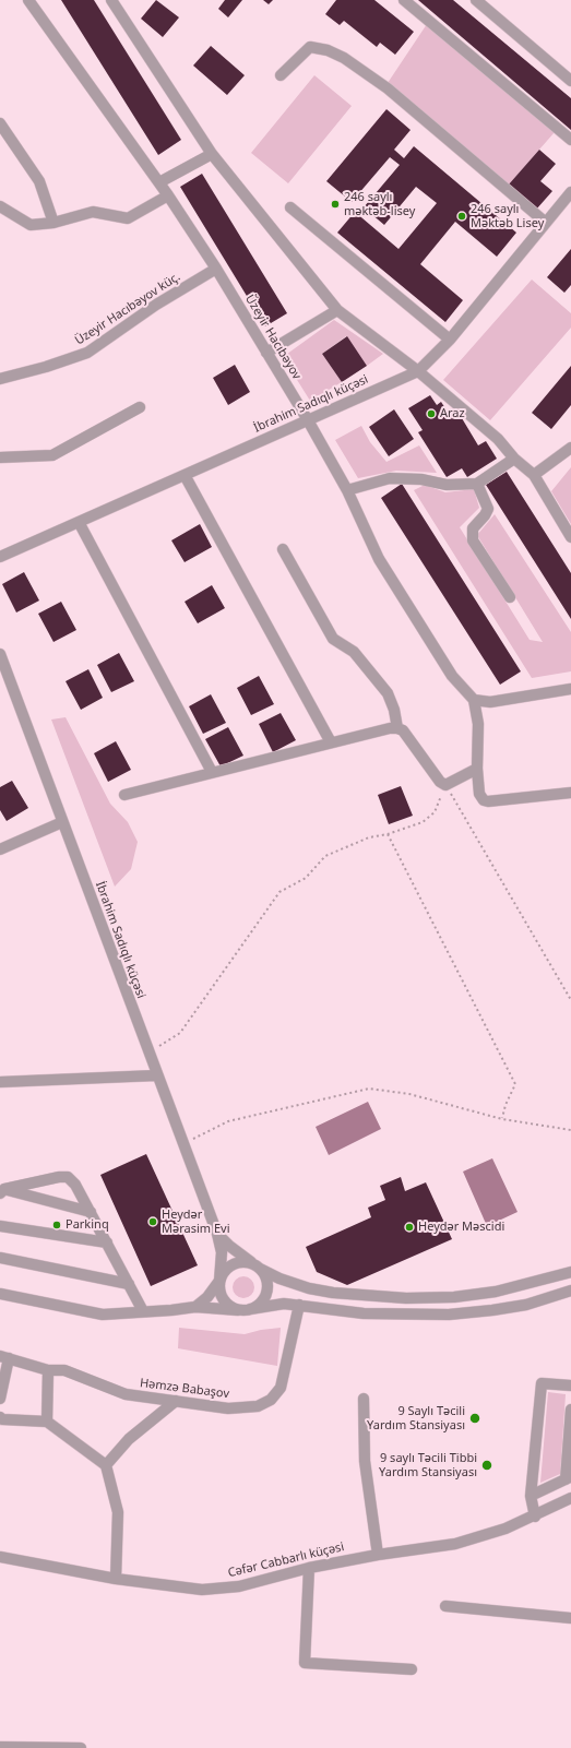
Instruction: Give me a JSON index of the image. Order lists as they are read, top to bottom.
{
  "streets": {
    "street": [
      "Üzeyir Hacıbəyov küç.",
      "Üzeyir Hacıbəyov",
      "İbrahim Sadıqlı küçəsi",
      "Həmzə Babaşov",
      "Cəfər Cabbarlı küçəsi"
    ]
  },
  "crossings": [
    ["Üzeyir Hacıbəyov küç.", "Üzeyir Hacıbəyov"],
    ["Üzeyir Hacıbəyov", "İbrahim Sadıqlı küçəsi"]
  ],
  "places": [
    "246 saylı məktəb-lisey",
    "246 saylı Məktəb Lisey",
    "Araz",
    "Heydər Mərasim Evi",
    "Parkinq",
    "Heydər Məscidi",
    "9 Saylı Təcili Yardım Stansiyası",
    "9 saylı Təcili Tibbi Yardım Stansiyası"
  ]
}
